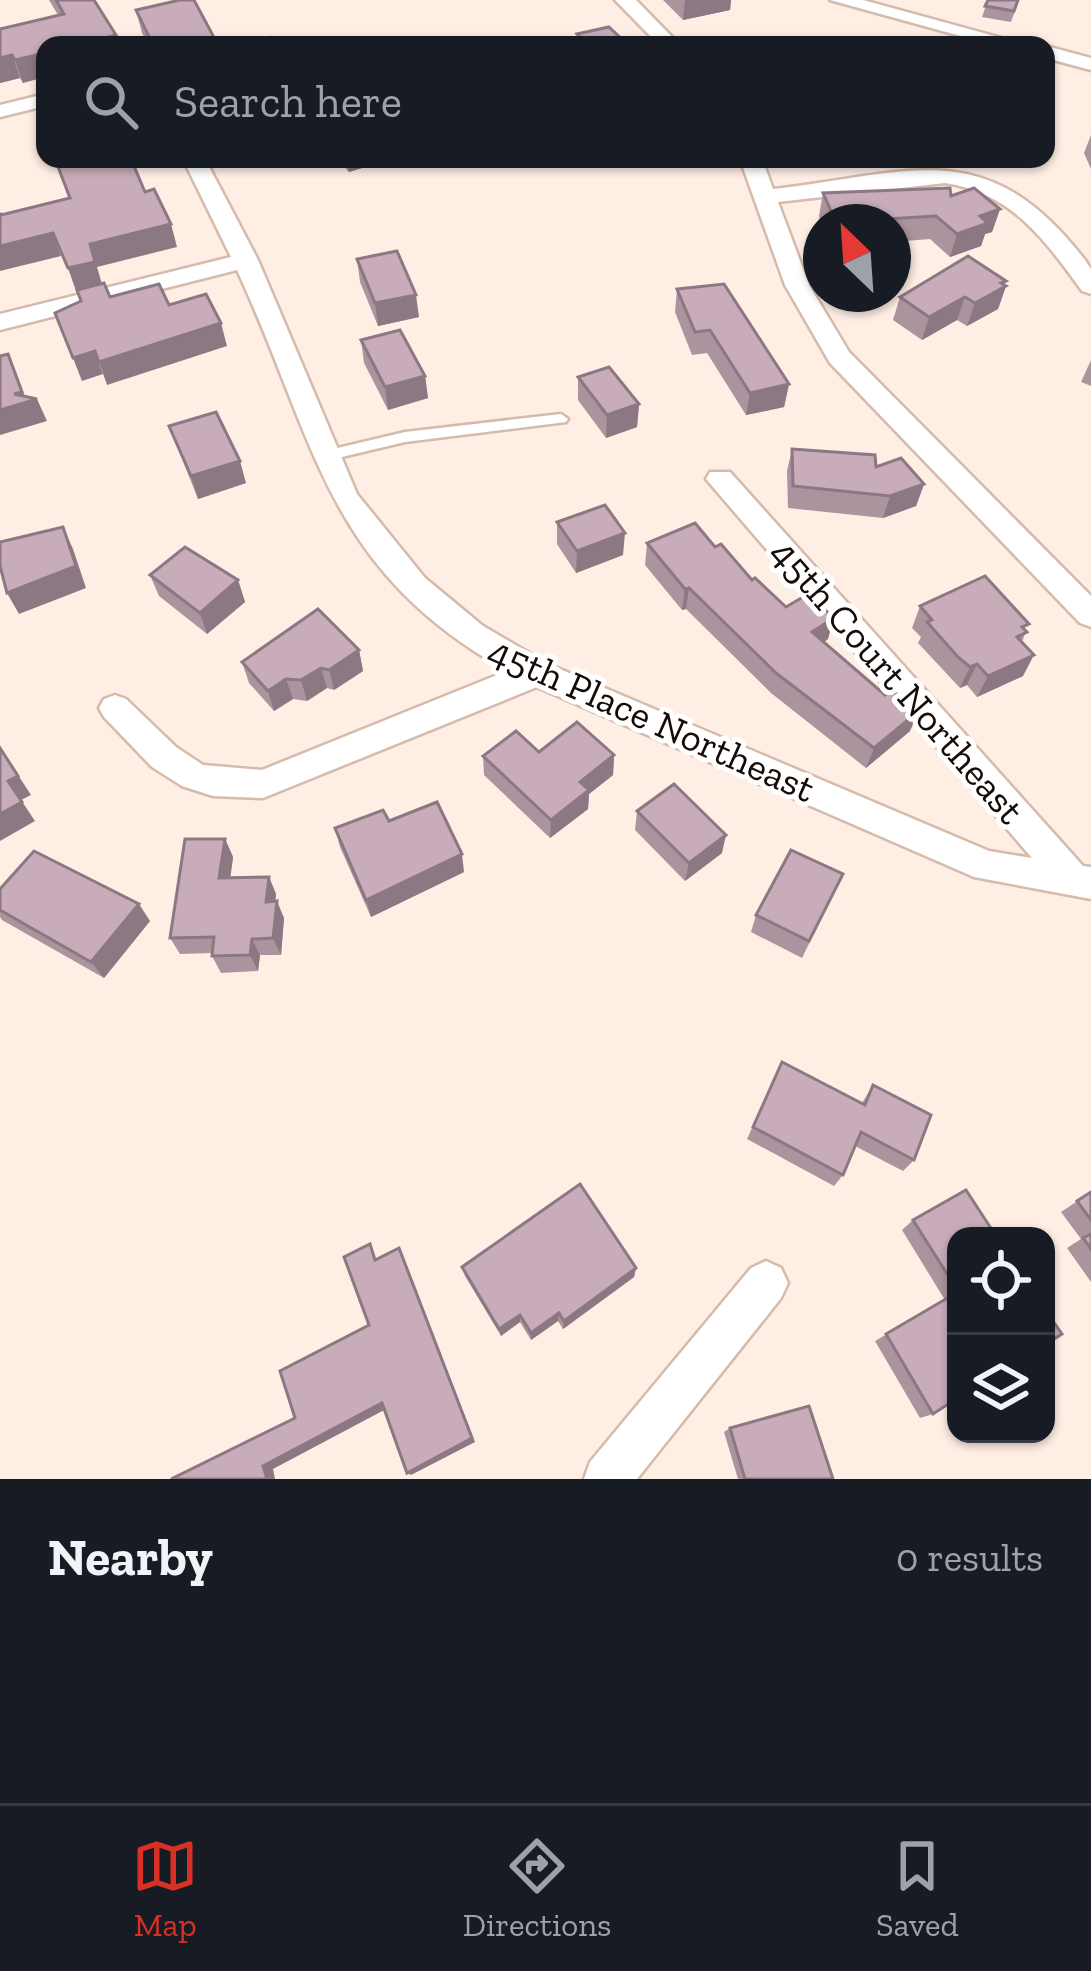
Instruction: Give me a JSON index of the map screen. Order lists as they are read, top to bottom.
{
  "streets": {
    "street": ["45th Court Northeast", "45th Place Northeast"]
  },
  "crossings": [
    ["45th Court Northeast", "45th Place Northeast"]
  ],
  "north": "top left",
  "page": {
    "search": "Search here",
    "heading": ["Nearby", "0 results"],
    "nav": ["Map", "Directions", "Saved"]
  }
}
